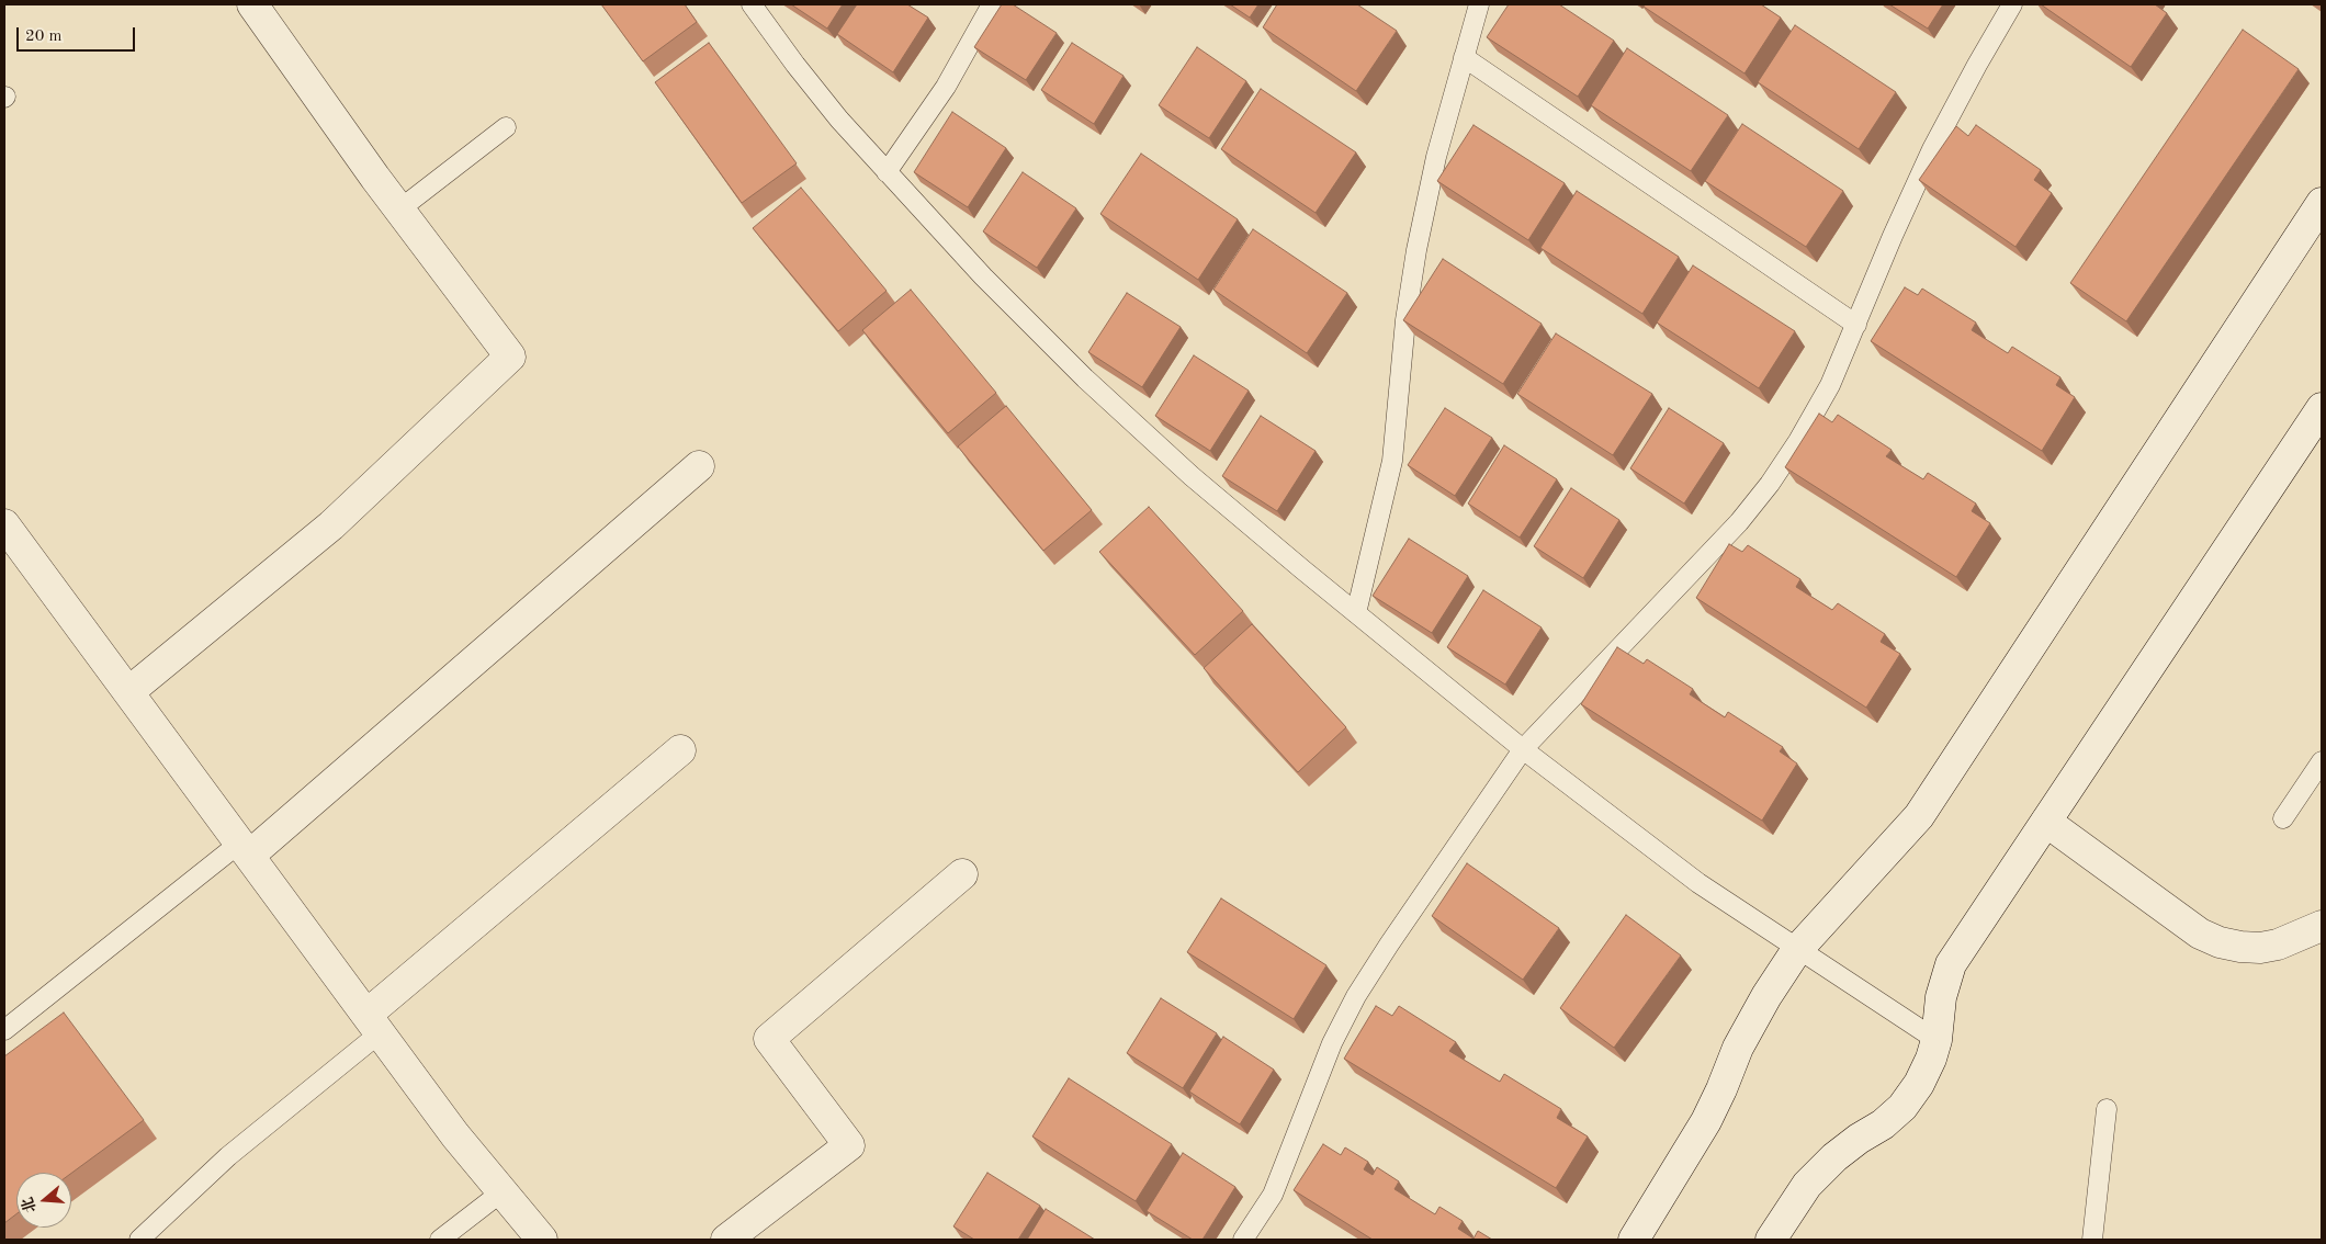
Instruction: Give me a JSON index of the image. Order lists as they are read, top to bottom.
{
  "scale_bar": "20 m",
  "north": "left"
}
